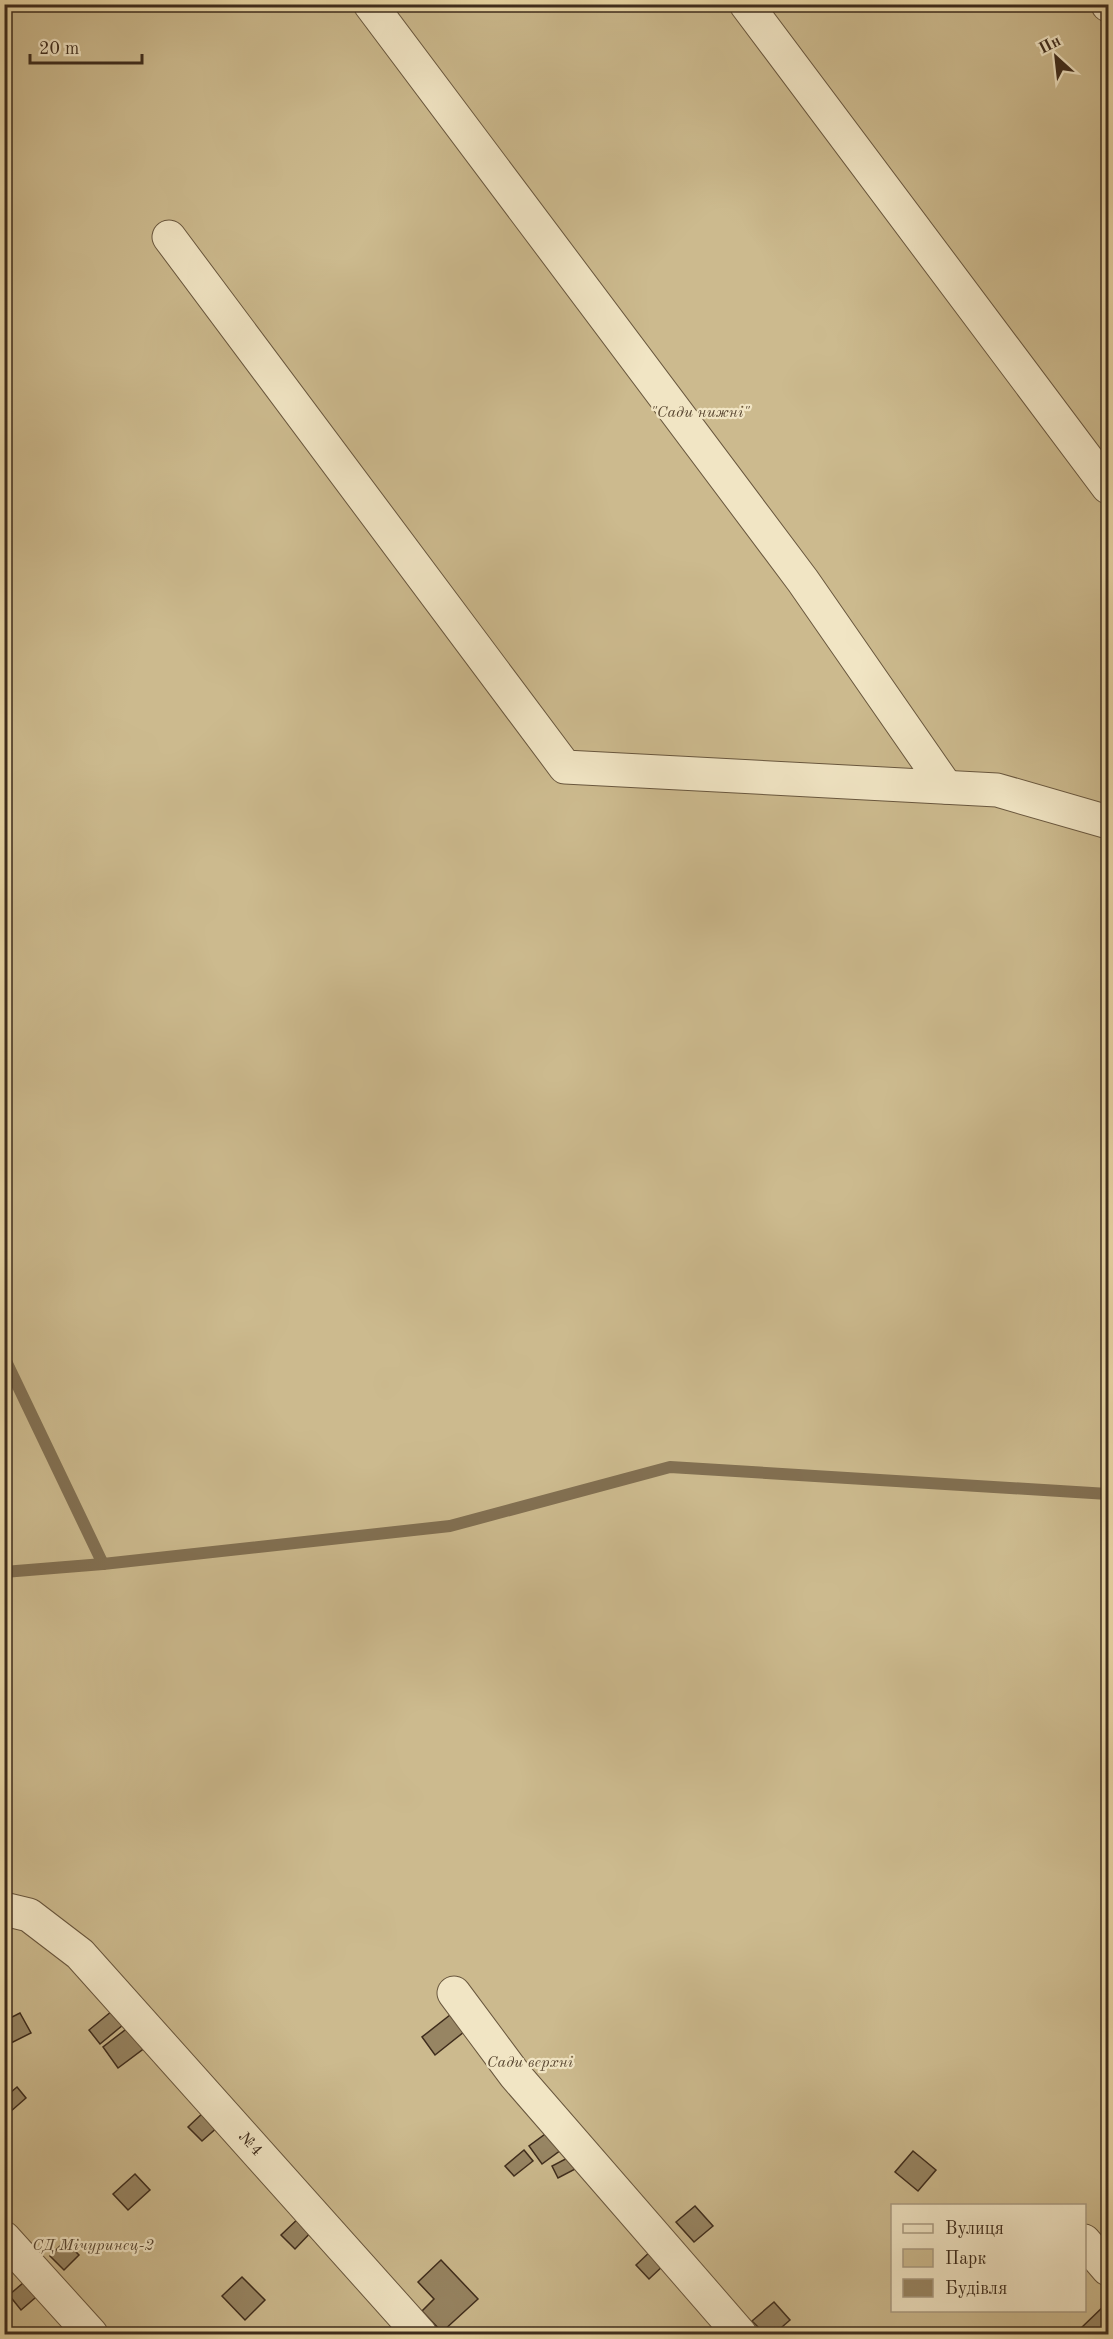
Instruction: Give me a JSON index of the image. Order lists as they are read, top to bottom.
{
  "streets": {
    "lane": ["№4"]
  },
  "parks": ["\"Сади нижні\"", "Сади верхні", "СД Мічуринец-2"],
  "legend": ["Вулиця", "Парк", "Будівля"],
  "scale_bar": "20 m",
  "north": "top left"
}
